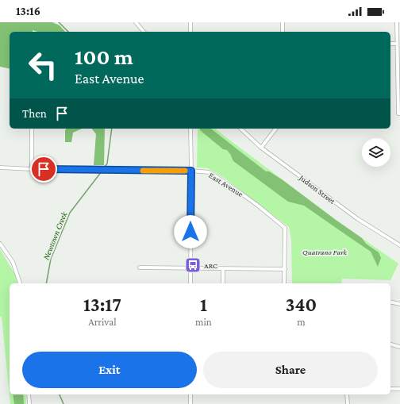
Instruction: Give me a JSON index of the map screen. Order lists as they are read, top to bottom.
{
  "streets": {
    "street": ["East Avenue", "Judson Street"]
  },
  "water": ["Newtown Creek"],
  "parks": ["Quatrano Park"],
  "places": {
    "bus stop": ["ARC"]
  },
  "page": {
    "status": "13:16",
    "turn": ["100 m", "East Avenue"],
    "then": "Then",
    "eta": [
      "13:17",
      "Arrival",
      "1",
      "min",
      "340",
      "m"
    ],
    "buttons": ["Exit", "Share"]
  }
}
